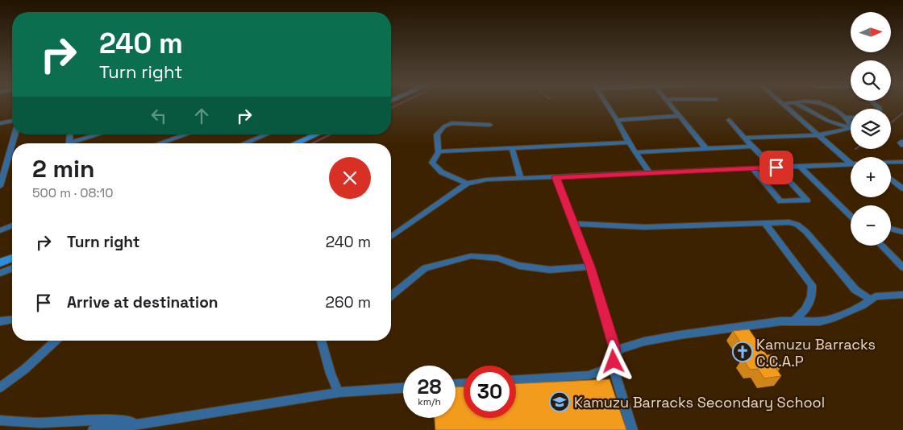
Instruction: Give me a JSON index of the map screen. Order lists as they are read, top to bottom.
{
  "places": {
    "church": ["Kamuzu Barracks C.C.A.P"],
    "school or university": ["Kamuzu Barracks Secondary School"]
  },
  "north": "right",
  "page": {
    "map_buttons": ["+", "−"],
    "turn": ["240 m", "Turn right"],
    "heading": ["2 min", "500 m · 08:10"],
    "list": [
      {
        "name": "Turn right",
        "value": "240 m"
      },
      {
        "name": "Arrive at destination",
        "value": "260 m"
      }
    ],
    "speed": "28 km/h",
    "limit": "30"
  }
}
